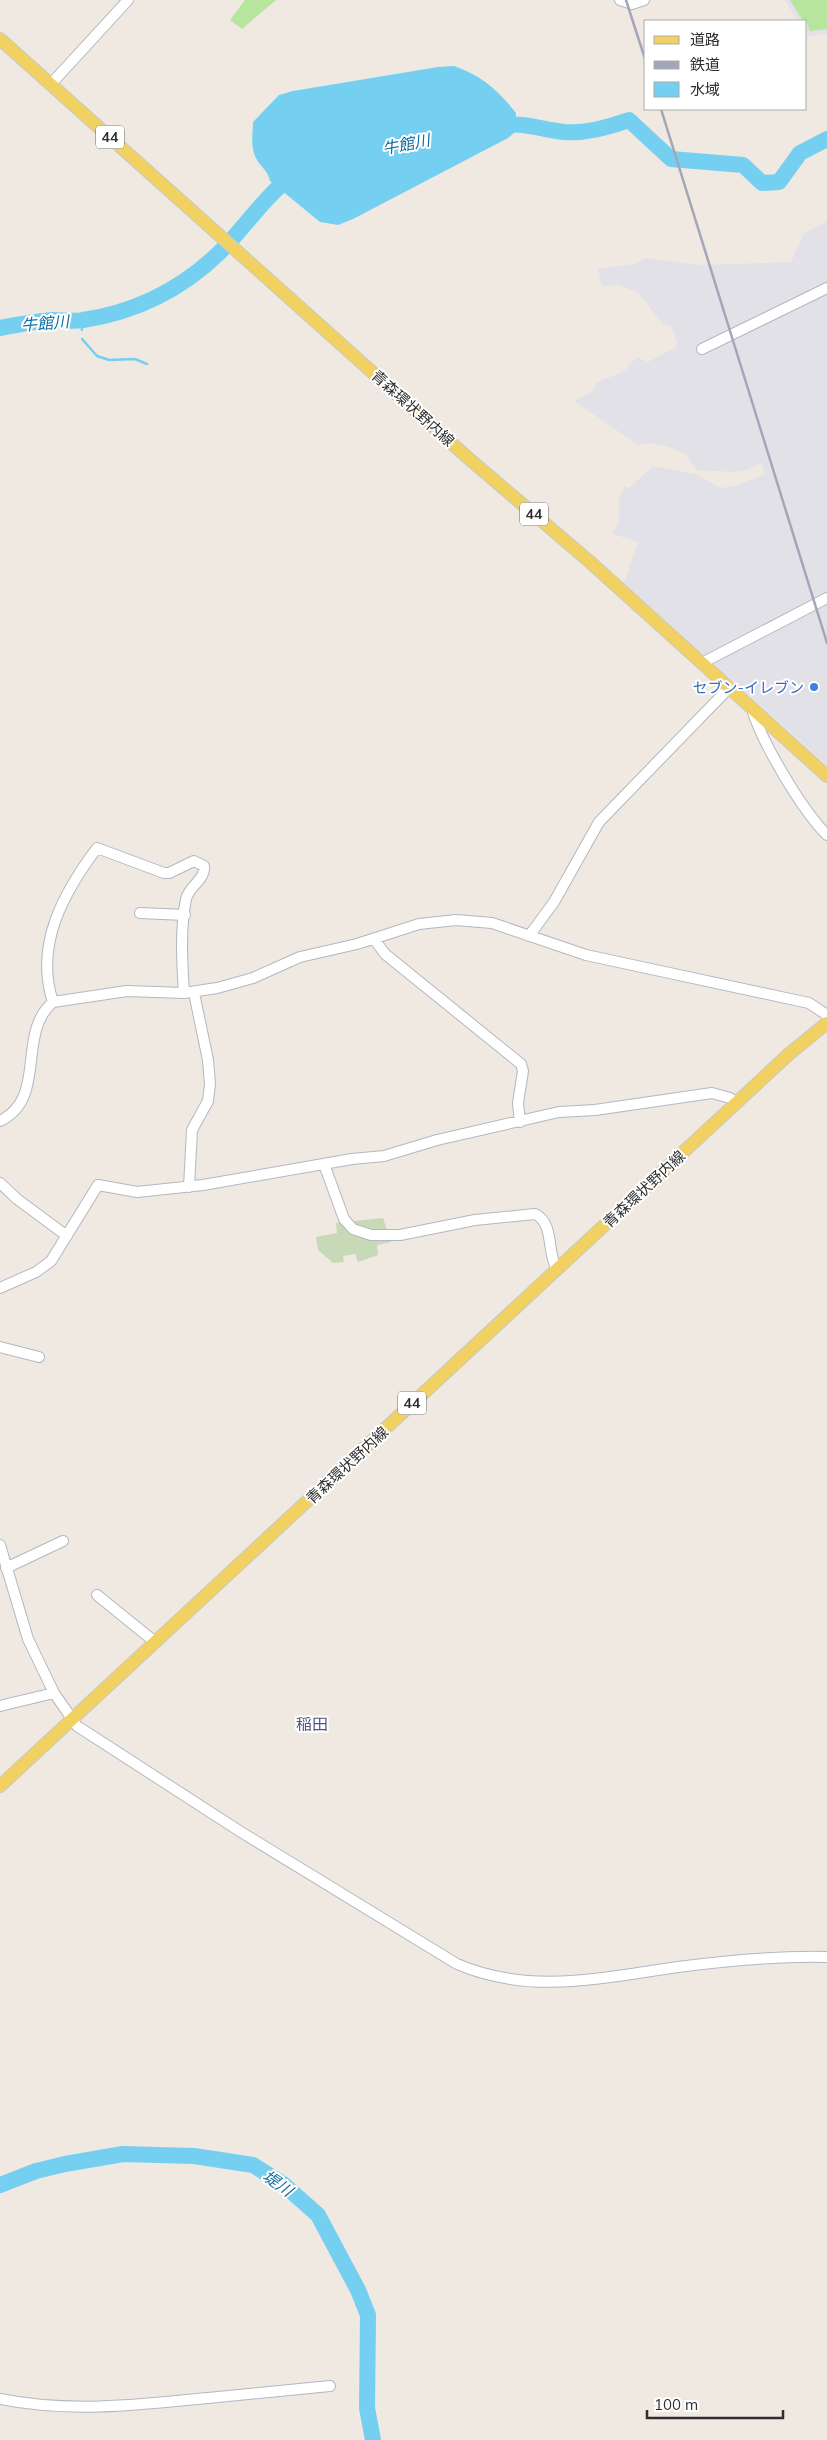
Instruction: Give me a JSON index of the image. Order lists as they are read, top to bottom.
{
  "streets": {
    "main road": ["44", "青森環状野内線"]
  },
  "districts": ["稲田"],
  "water": ["牛館川", "堤川"],
  "places": ["セブン-イレブン"],
  "legend": ["道路", "鉄道", "水域"],
  "scale_bar": "100 m"
}
